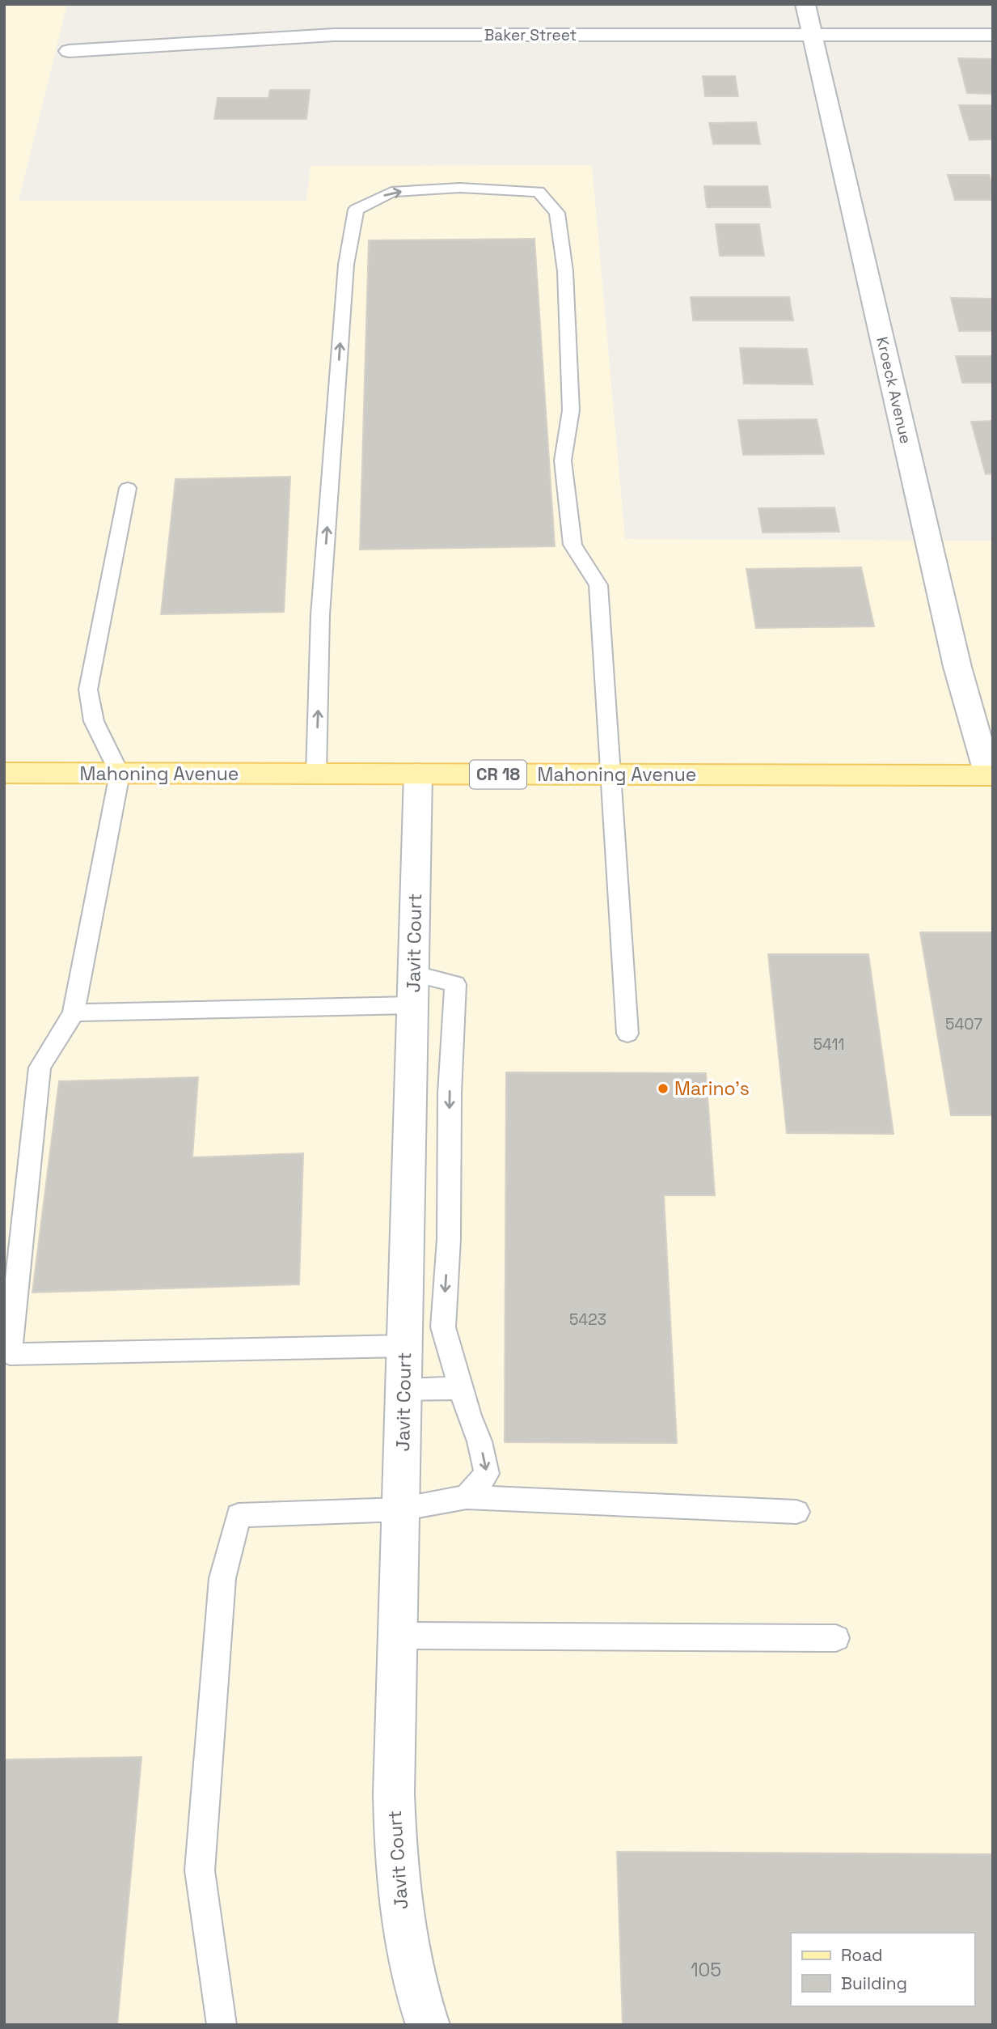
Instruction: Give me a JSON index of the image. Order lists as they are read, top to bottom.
{
  "streets": {
    "main road": ["Mahoning Avenue", "CR 18"],
    "street": ["Baker Street", "Kroeck Avenue", "Javit Court"]
  },
  "crossings": [
    ["Baker Street", "Kroeck Avenue"],
    ["Kroeck Avenue", "Mahoning Avenue"],
    ["Mahoning Avenue", "Javit Court"]
  ],
  "places": ["Marino's"],
  "house_numbers": [
    "5407",
    "5411",
    "5423",
    "105"
  ],
  "legend": ["Road", "Building"]
}
